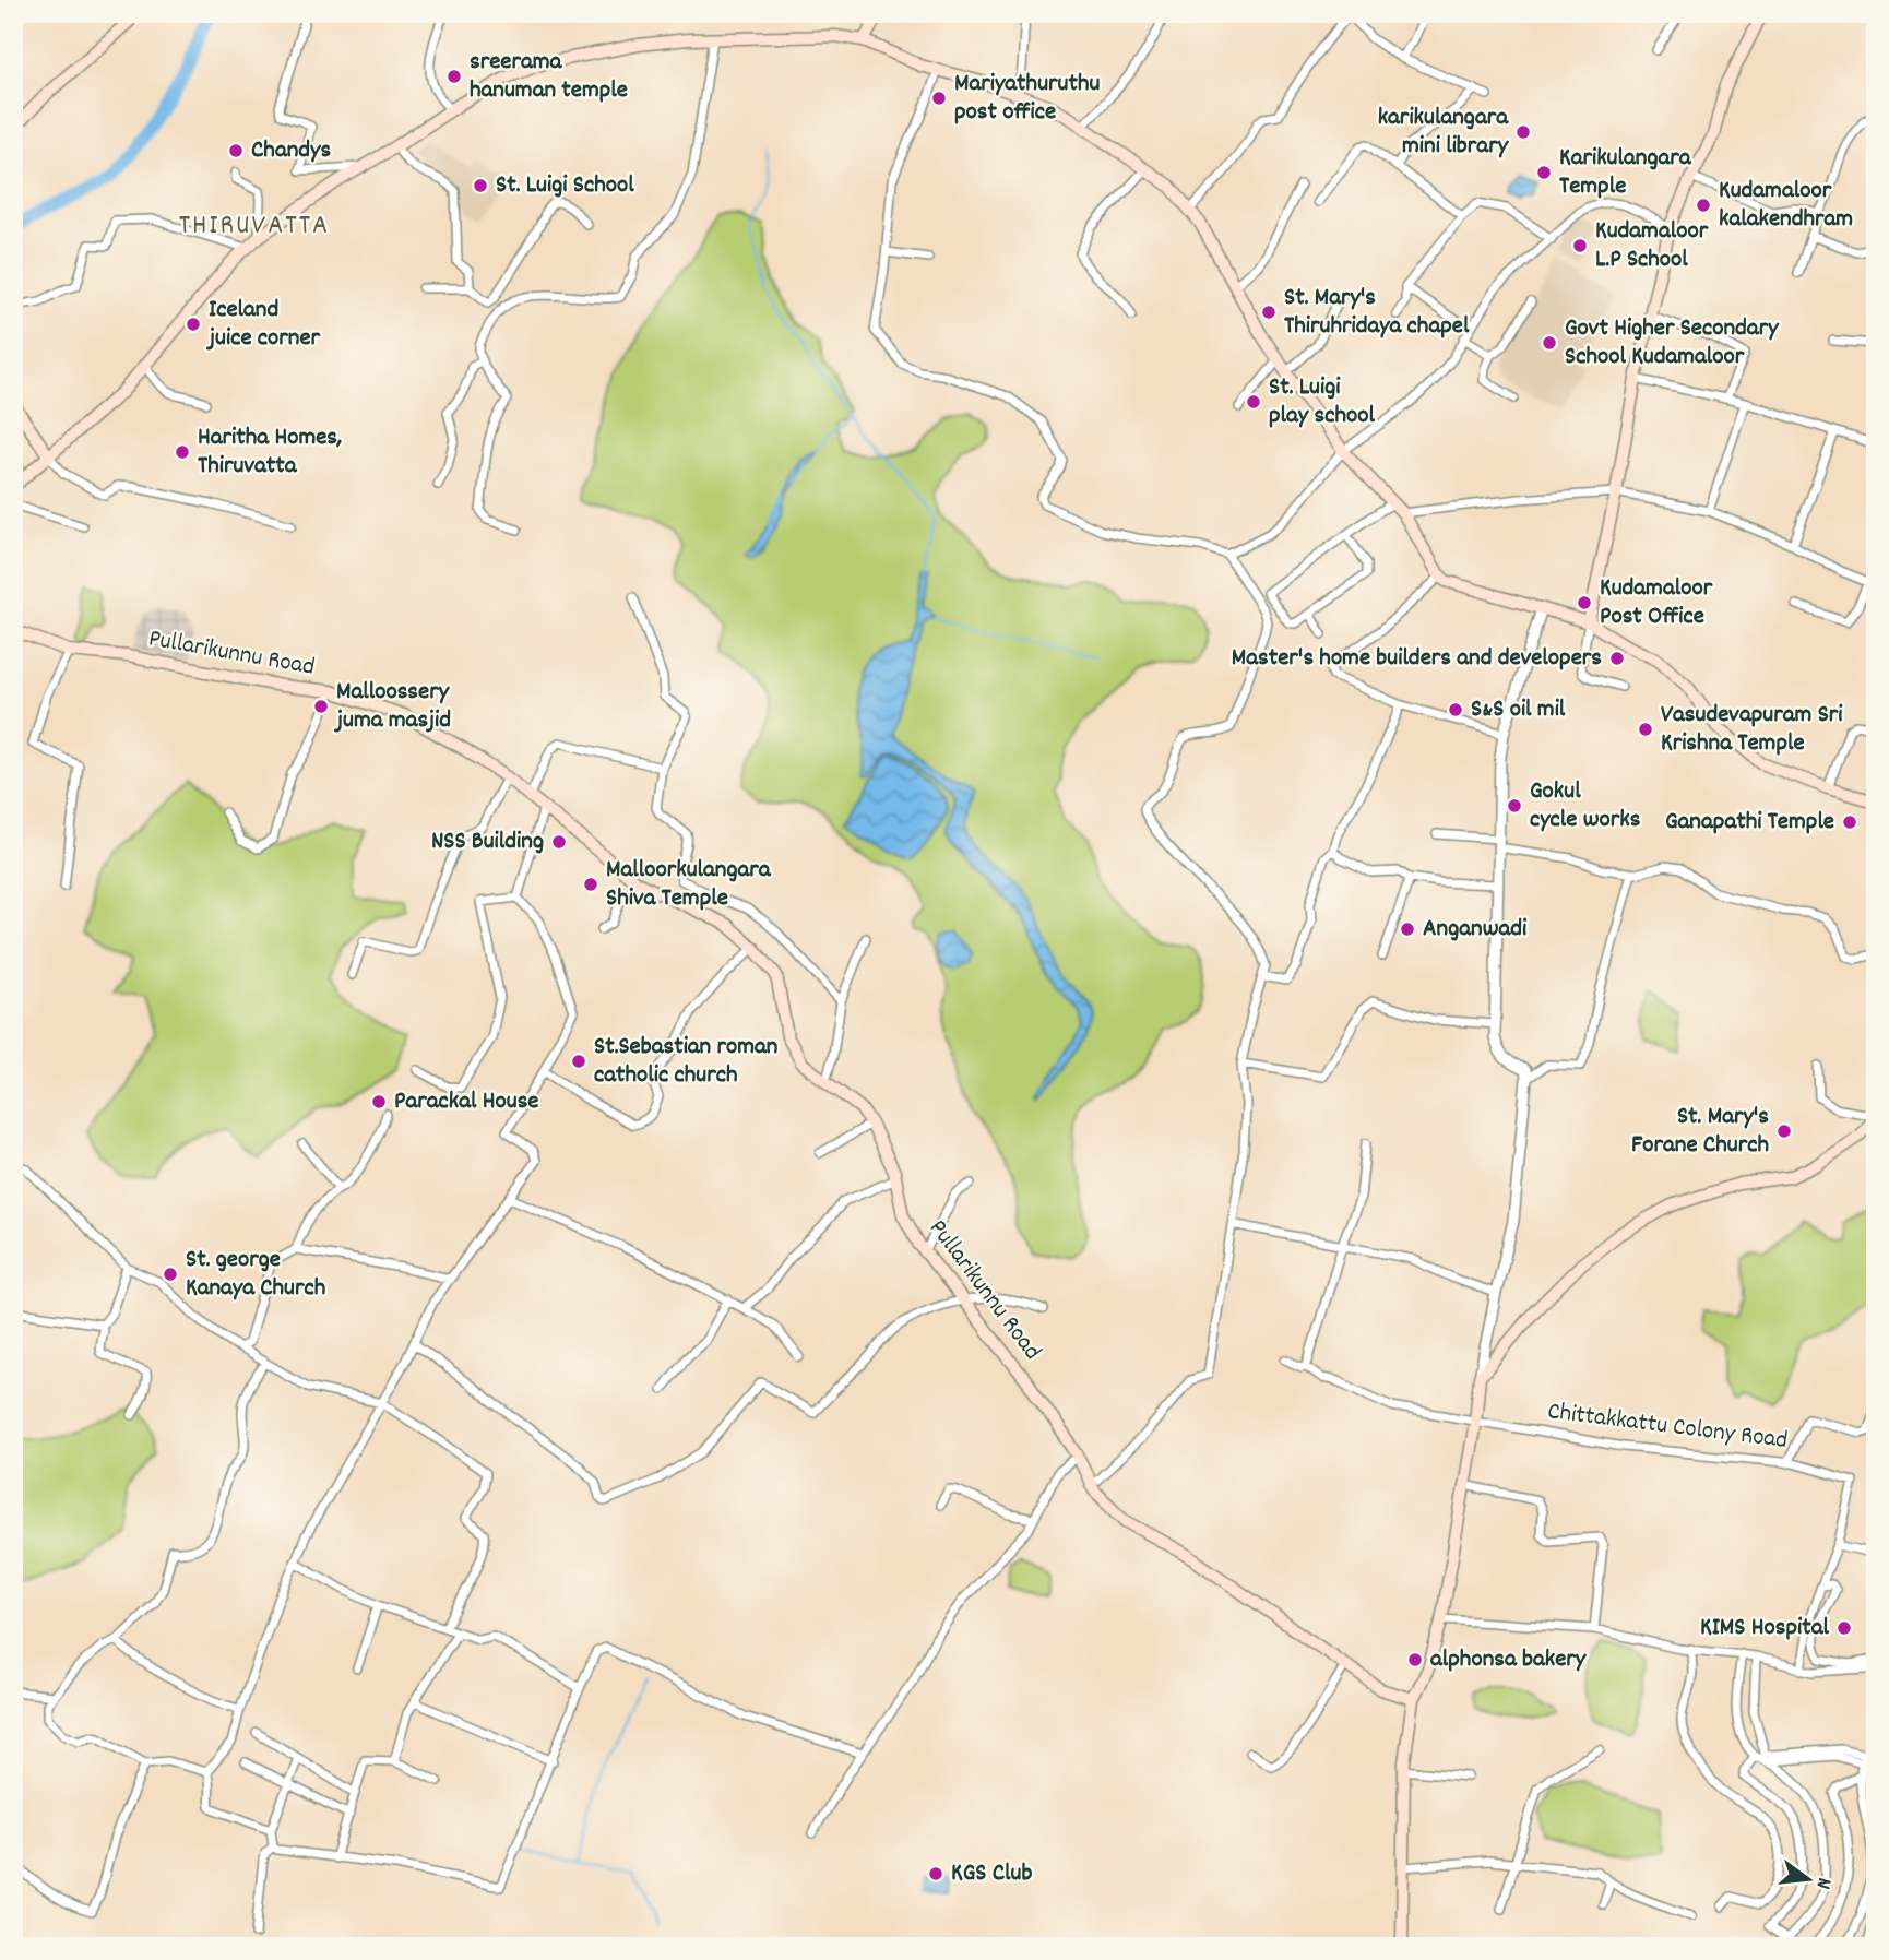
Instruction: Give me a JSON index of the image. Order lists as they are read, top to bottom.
{
  "streets": {
    "main road": ["Pullarikunnu Road"],
    "street": ["Chittakkattu Colony Road"]
  },
  "districts": ["THIRUVATTA"],
  "places": [
    "sreerama hanuman temple",
    "Mariyathuruthu post office",
    "karikulangara mini library",
    "Chandys",
    "Karikulangara Temple",
    "St. Luigi School",
    "Kudamaloor kalakendhram",
    "Kudamaloor L.P School",
    "St. Mary's Thiruhridaya chapel",
    "Iceland juice corner",
    "Govt Higher Secondary School Kudamaloor",
    "St. Luigi play school",
    "Haritha Homes, Thiruvatta",
    "Kudamaloor Post Office",
    "Master's home builders and developers",
    "Malloossery juma masjid",
    "S&S oil mil",
    "Vasudevapuram Sri Krishna Temple",
    "Gokul cycle works",
    "Ganapathi Temple",
    "NSS Building",
    "Malloorkulangara Shiva Temple",
    "Anganwadi",
    "St.Sebastian roman catholic church",
    "Parackal House",
    "St. Mary's Forane Church",
    "St. george Kanaya Church",
    "KIMS Hospital",
    "alphonsa bakery",
    "KGS Club"
  ],
  "north": "right"
}
